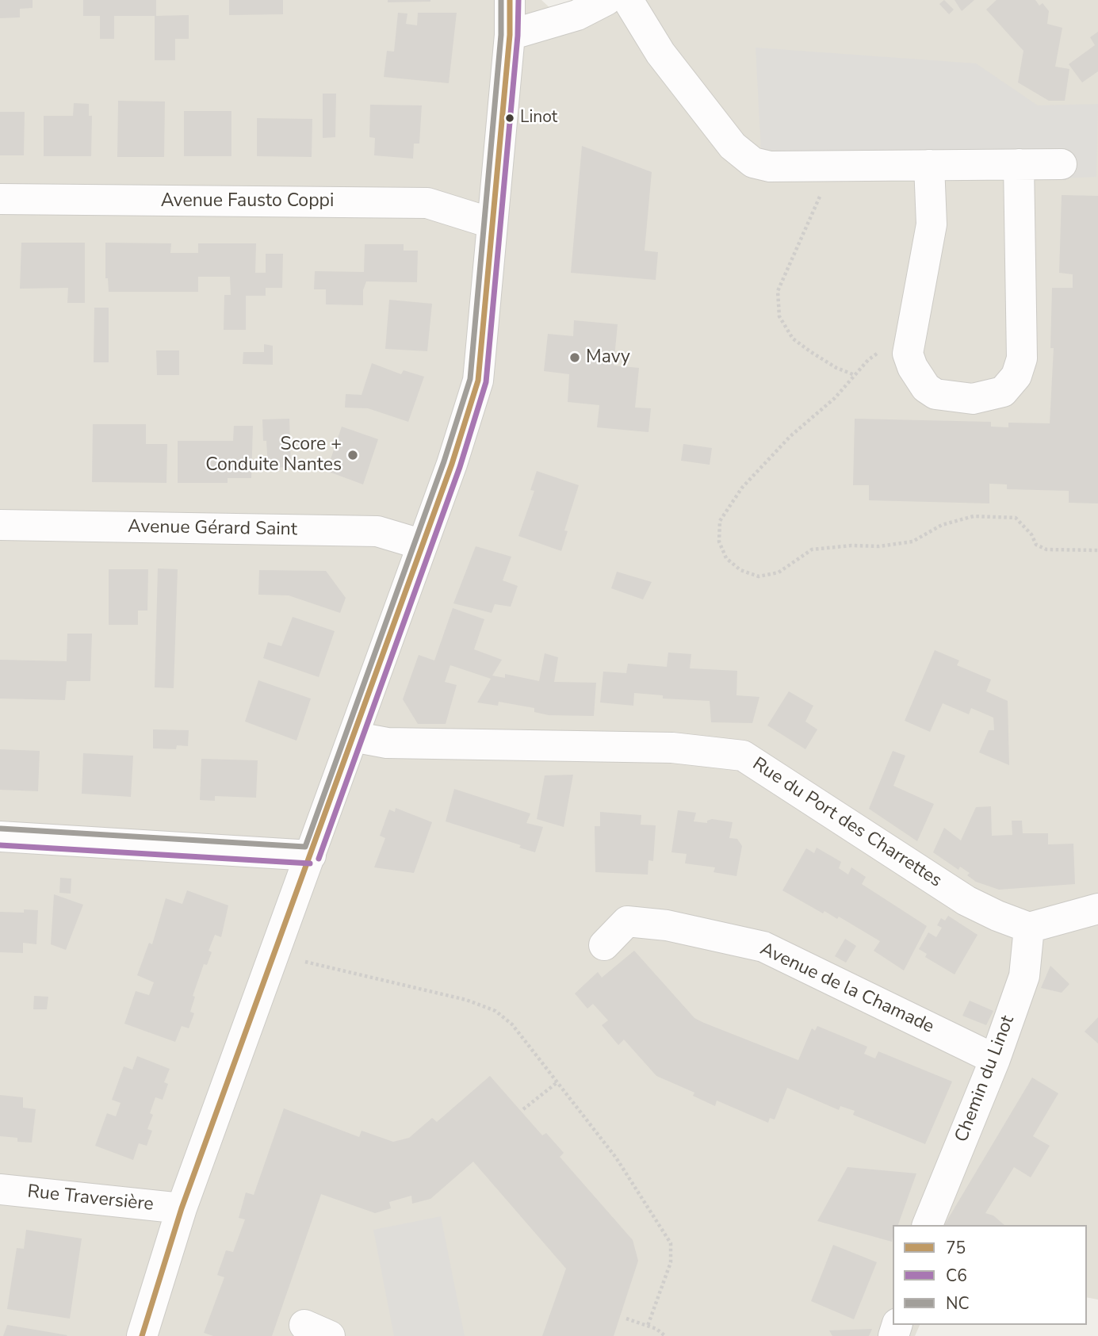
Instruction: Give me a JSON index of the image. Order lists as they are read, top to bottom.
{
  "streets": {
    "street": [
      "Avenue Fausto Coppi",
      "Avenue Gérard Saint",
      "Rue du Port des Charrettes",
      "Avenue de la Chamade",
      "Chemin du Linot",
      "Rue Traversière"
    ]
  },
  "crossings": [
    ["Rue du Port des Charrettes", "Chemin du Linot"],
    ["Avenue de la Chamade", "Chemin du Linot"]
  ],
  "places": ["Linot", "Mavy", "Score + Conduite Nantes"],
  "lines": ["transit line 75", "transit line C6", "transit line NC"],
  "legend": ["75", "C6", "NC"]
}
